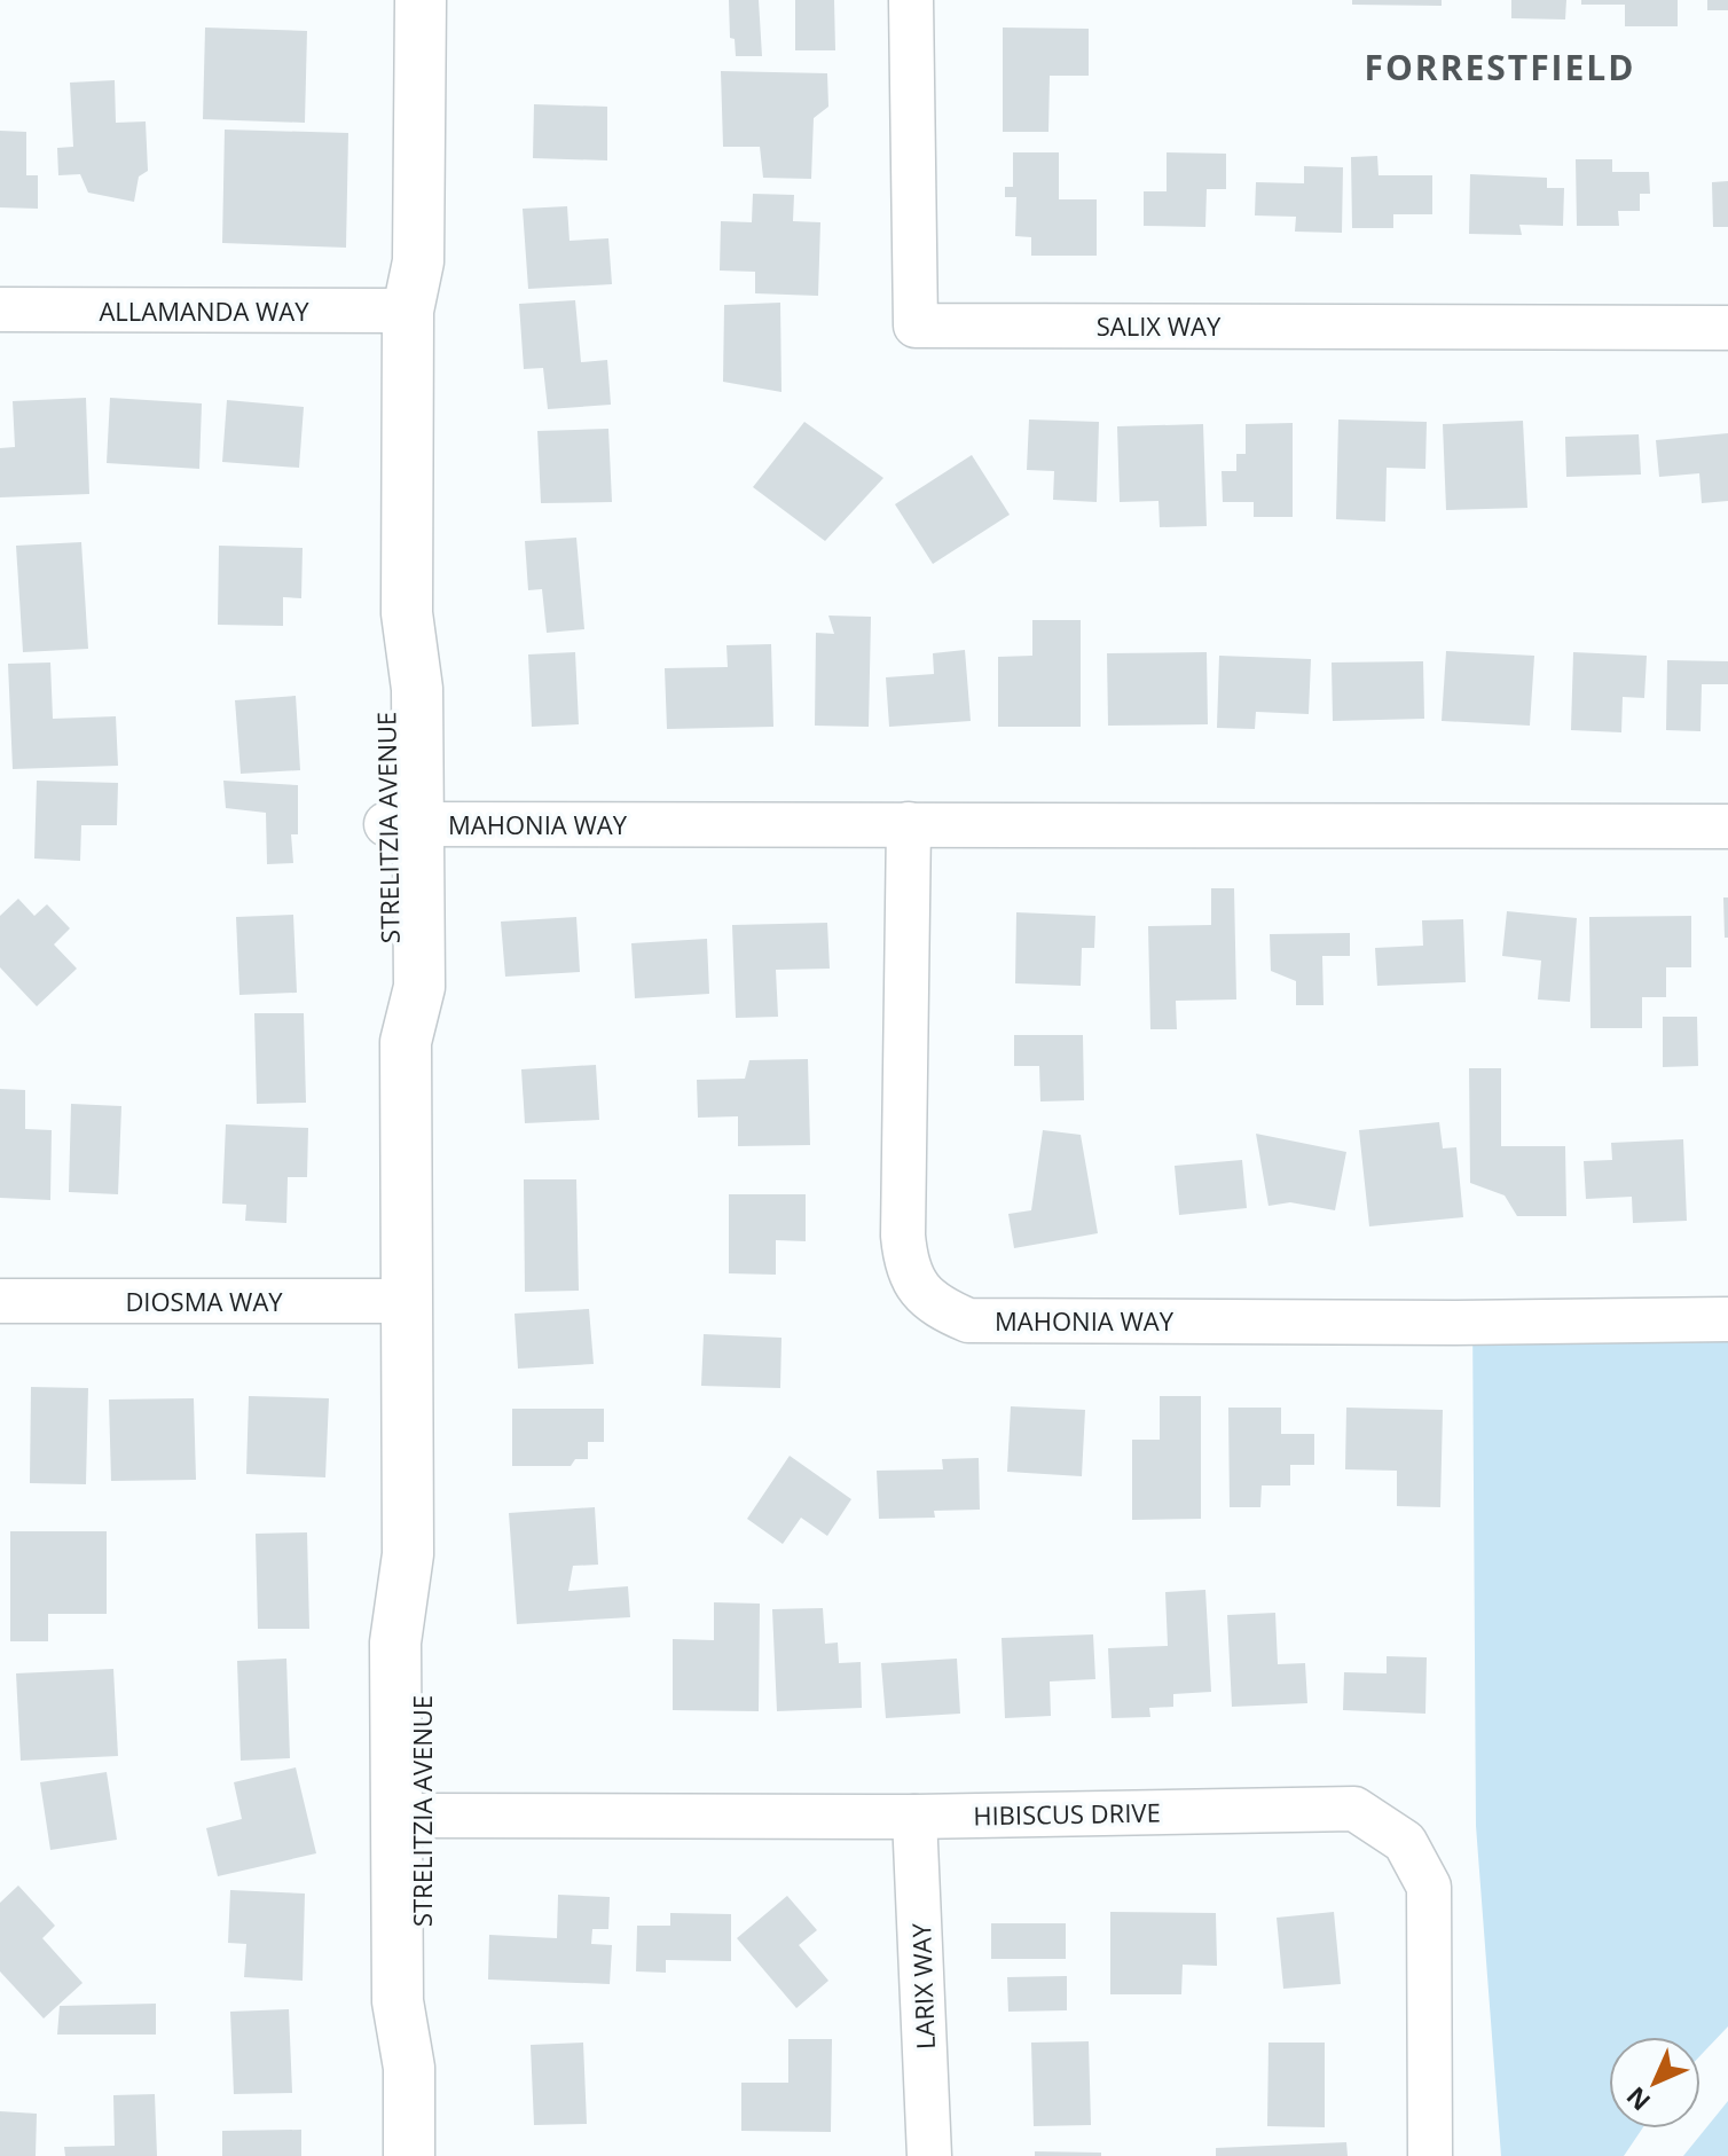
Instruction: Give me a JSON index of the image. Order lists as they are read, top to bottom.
{
  "streets": {
    "street": [
      "ALLAMANDA WAY",
      "SALIX WAY",
      "MAHONIA WAY",
      "STRELITZIA AVENUE",
      "DIOSMA WAY",
      "HIBISCUS DRIVE",
      "LARIX WAY"
    ]
  },
  "crossings": [
    ["ALLAMANDA WAY", "STRELITZIA AVENUE"],
    ["MAHONIA WAY", "STRELITZIA AVENUE"],
    ["STRELITZIA AVENUE", "DIOSMA WAY"],
    ["STRELITZIA AVENUE", "HIBISCUS DRIVE"],
    ["HIBISCUS DRIVE", "LARIX WAY"]
  ],
  "districts": ["FORRESTFIELD"],
  "north": "bottom left"
}
